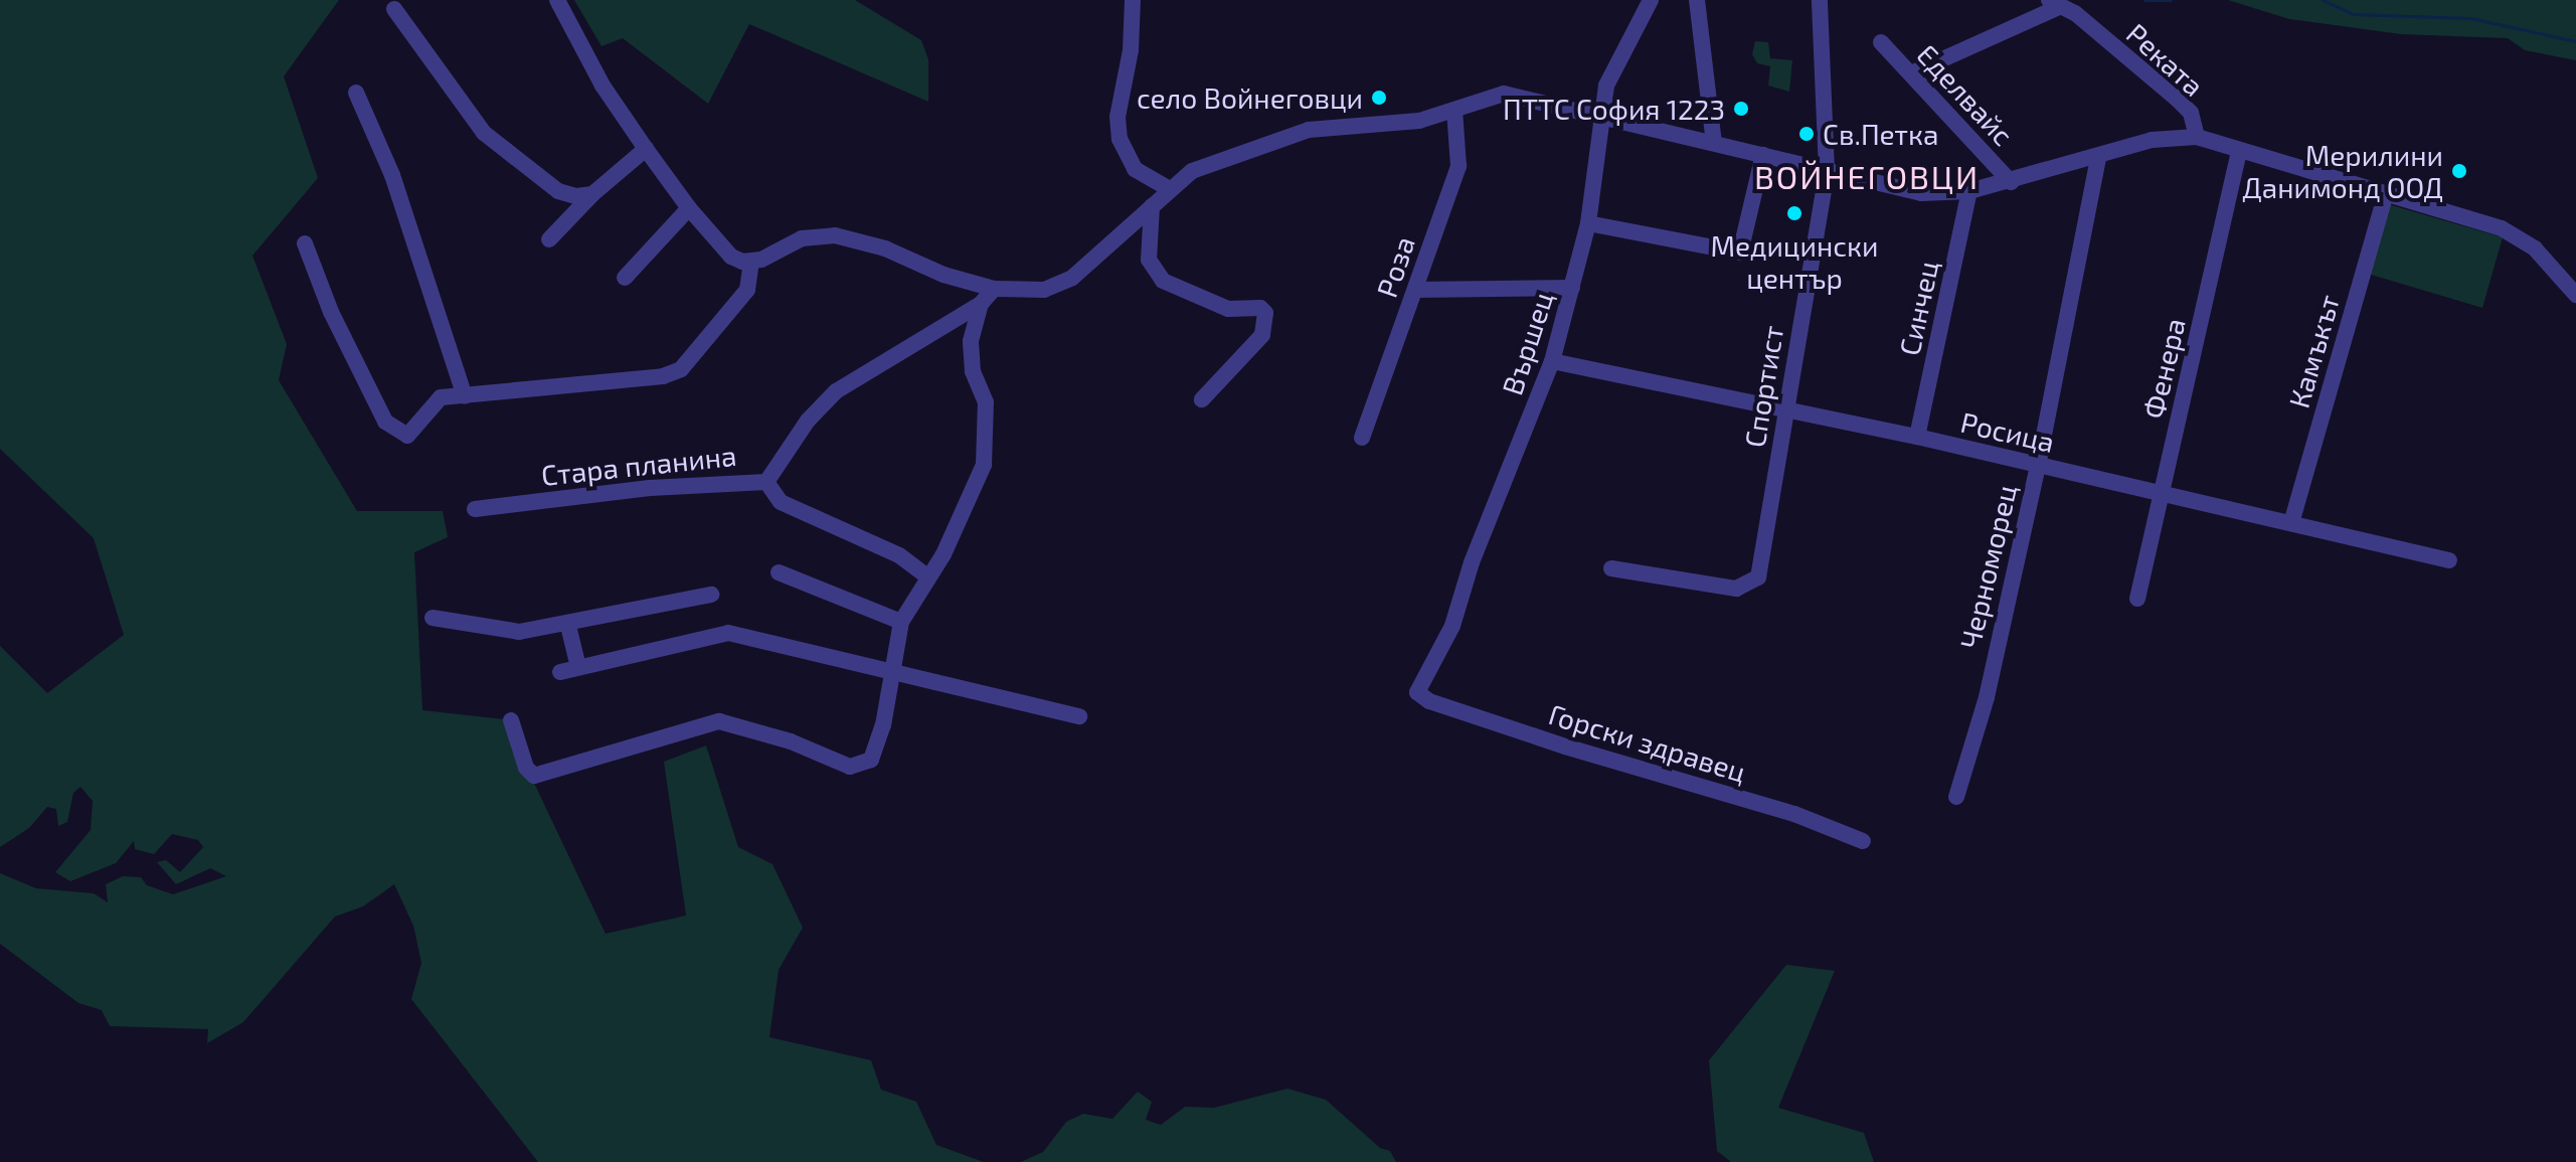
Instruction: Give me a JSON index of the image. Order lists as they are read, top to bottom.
{
  "streets": {
    "street": [
      "Реката",
      "Еделвайс",
      "Роза",
      "Синчец",
      "Вършец",
      "Камъкът",
      "Фенера",
      "Спортист",
      "Росица",
      "Стара планина",
      "Черноморец",
      "Горски здравец"
    ]
  },
  "crossings": [
    ["Синчец", "Росица"],
    ["Вършец", "Росица"],
    ["Вършец", "Горски здравец"],
    ["Камъкът", "Росица"],
    ["Фенера", "Росица"],
    ["Спортист", "Росица"],
    ["Росица", "Черноморец"]
  ],
  "districts": ["ВОЙНЕГОВЦИ"],
  "places": [
    "село Войнеговци",
    "ПТТС София 1223",
    "Св.Петка",
    "Мерилини Данимонд ООД",
    "Медицински център"
  ]
}
